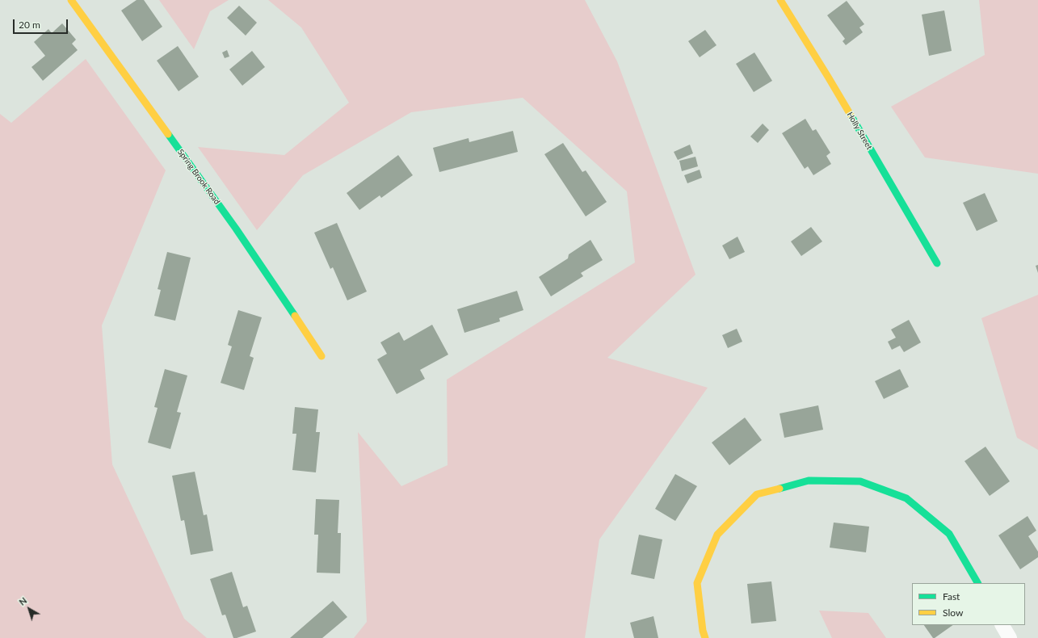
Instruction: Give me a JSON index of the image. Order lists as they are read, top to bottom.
{
  "streets": {
    "street": ["Holly Street", "Spring Brook Road"]
  },
  "legend": ["Fast", "Slow"],
  "scale_bar": "20 m",
  "north": "top left"
}
